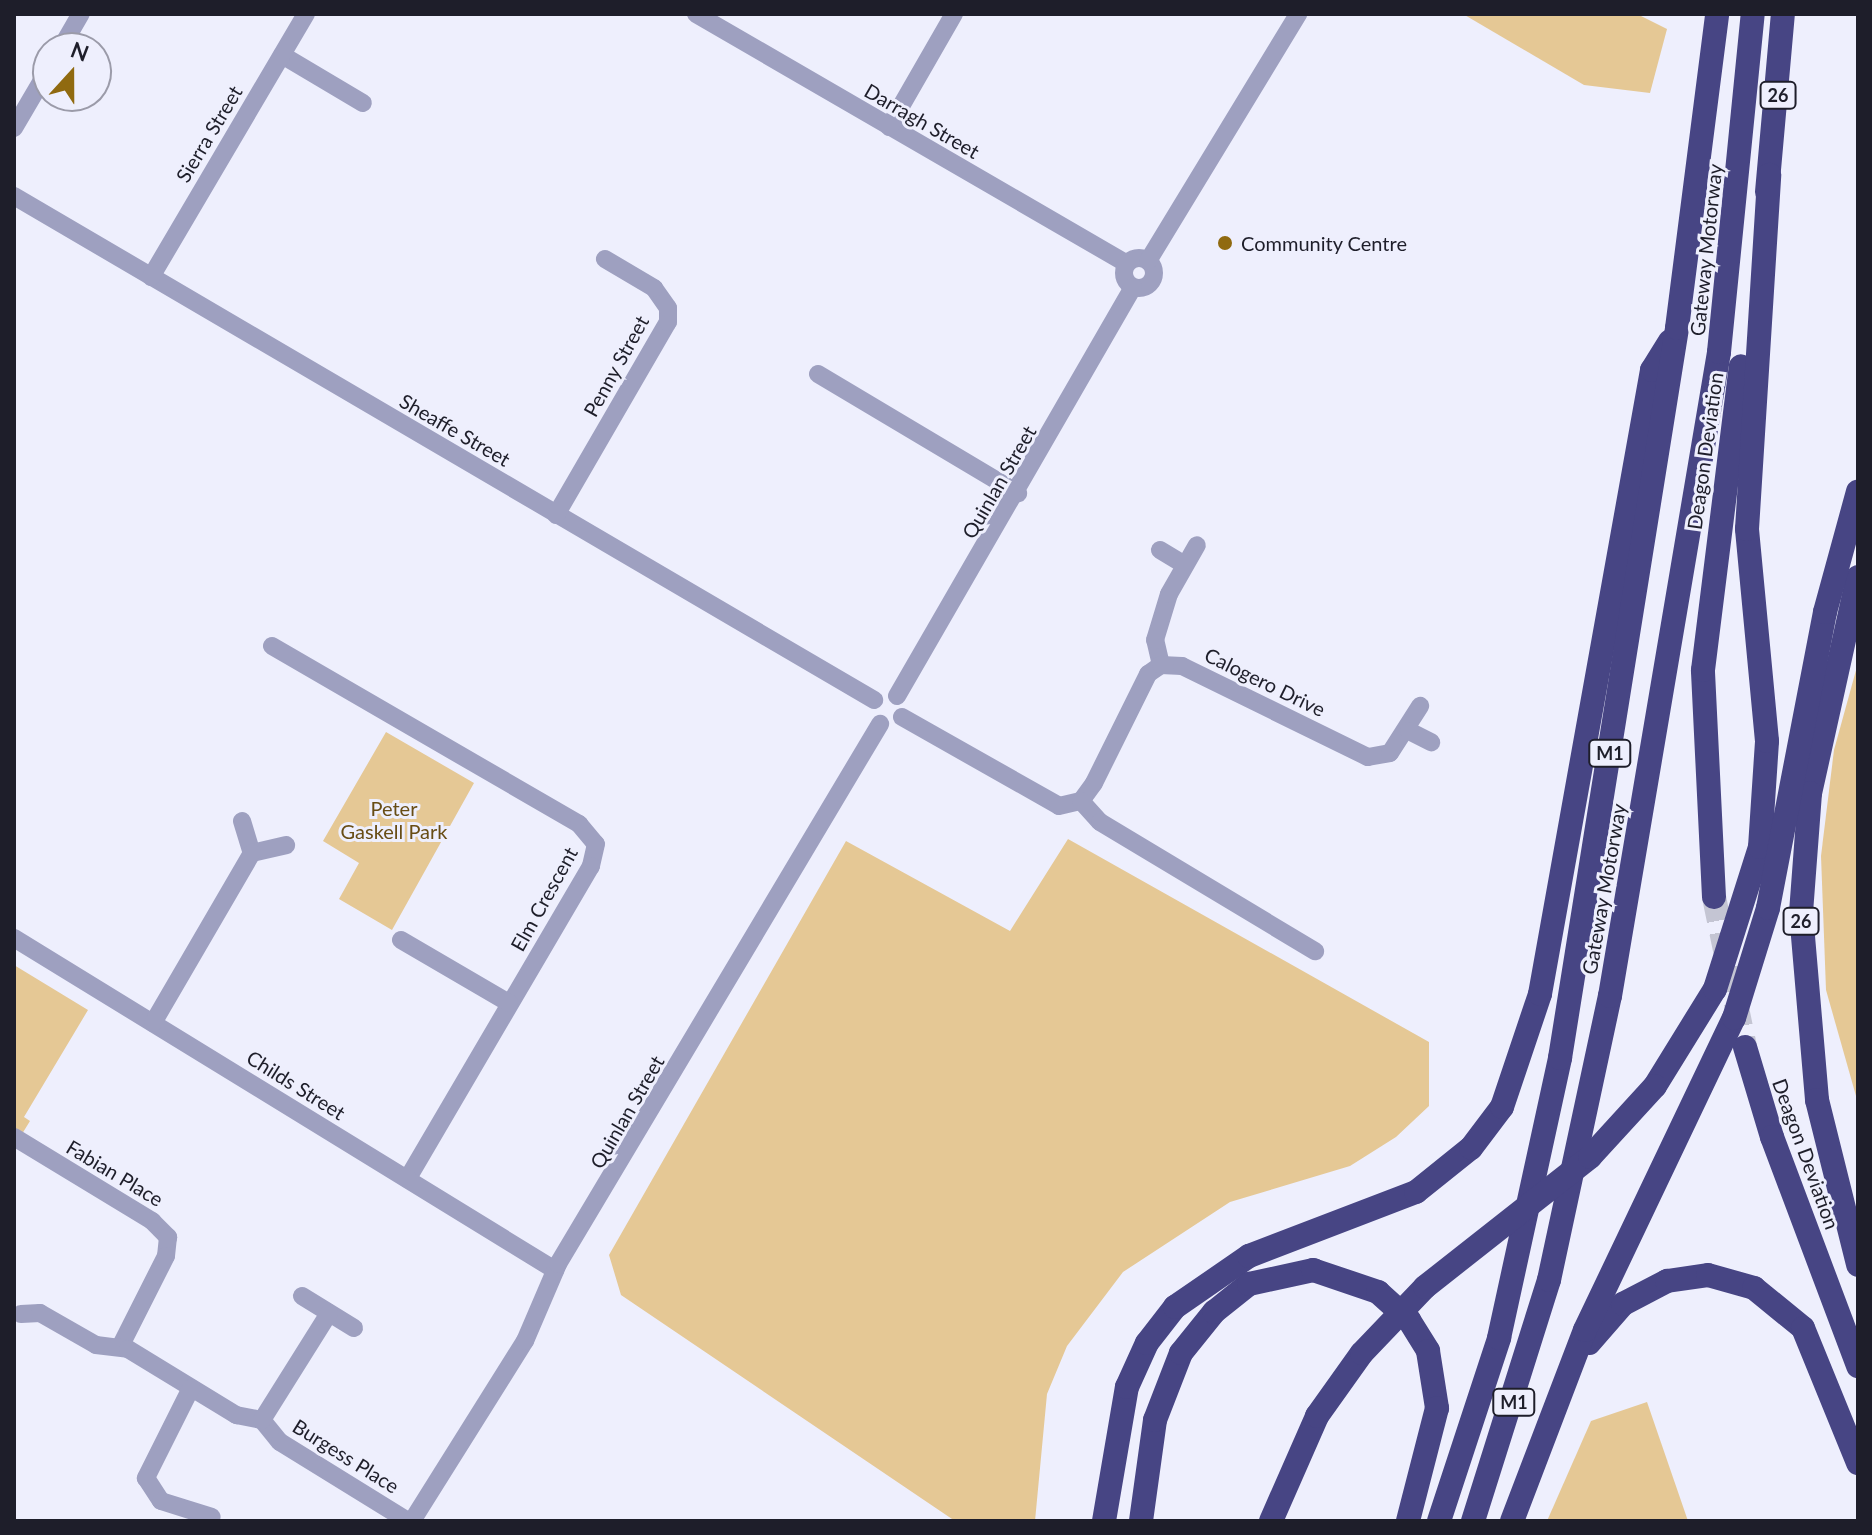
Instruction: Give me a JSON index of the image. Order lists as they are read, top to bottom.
{
  "streets": {
    "highway": [
      "26",
      "Gateway Motorway",
      "Deagon Deviation",
      "M1"
    ],
    "street": [
      "Darragh Street",
      "Sierra Street",
      "Penny Street",
      "Sheaffe Street",
      "Quinlan Street",
      "Calogero Drive",
      "Elm Crescent",
      "Childs Street",
      "Fabian Place",
      "Burgess Place"
    ]
  },
  "crossings": [
    ["Sierra Street", "Sheaffe Street"],
    ["Penny Street", "Sheaffe Street"],
    ["Quinlan Street", "Childs Street"],
    ["Quinlan Street", "Burgess Place"],
    ["Elm Crescent", "Childs Street"],
    ["Fabian Place", "Burgess Place"]
  ],
  "parks": ["Peter Gaskell Park"],
  "places": ["Community Centre"],
  "north": "top"
}
